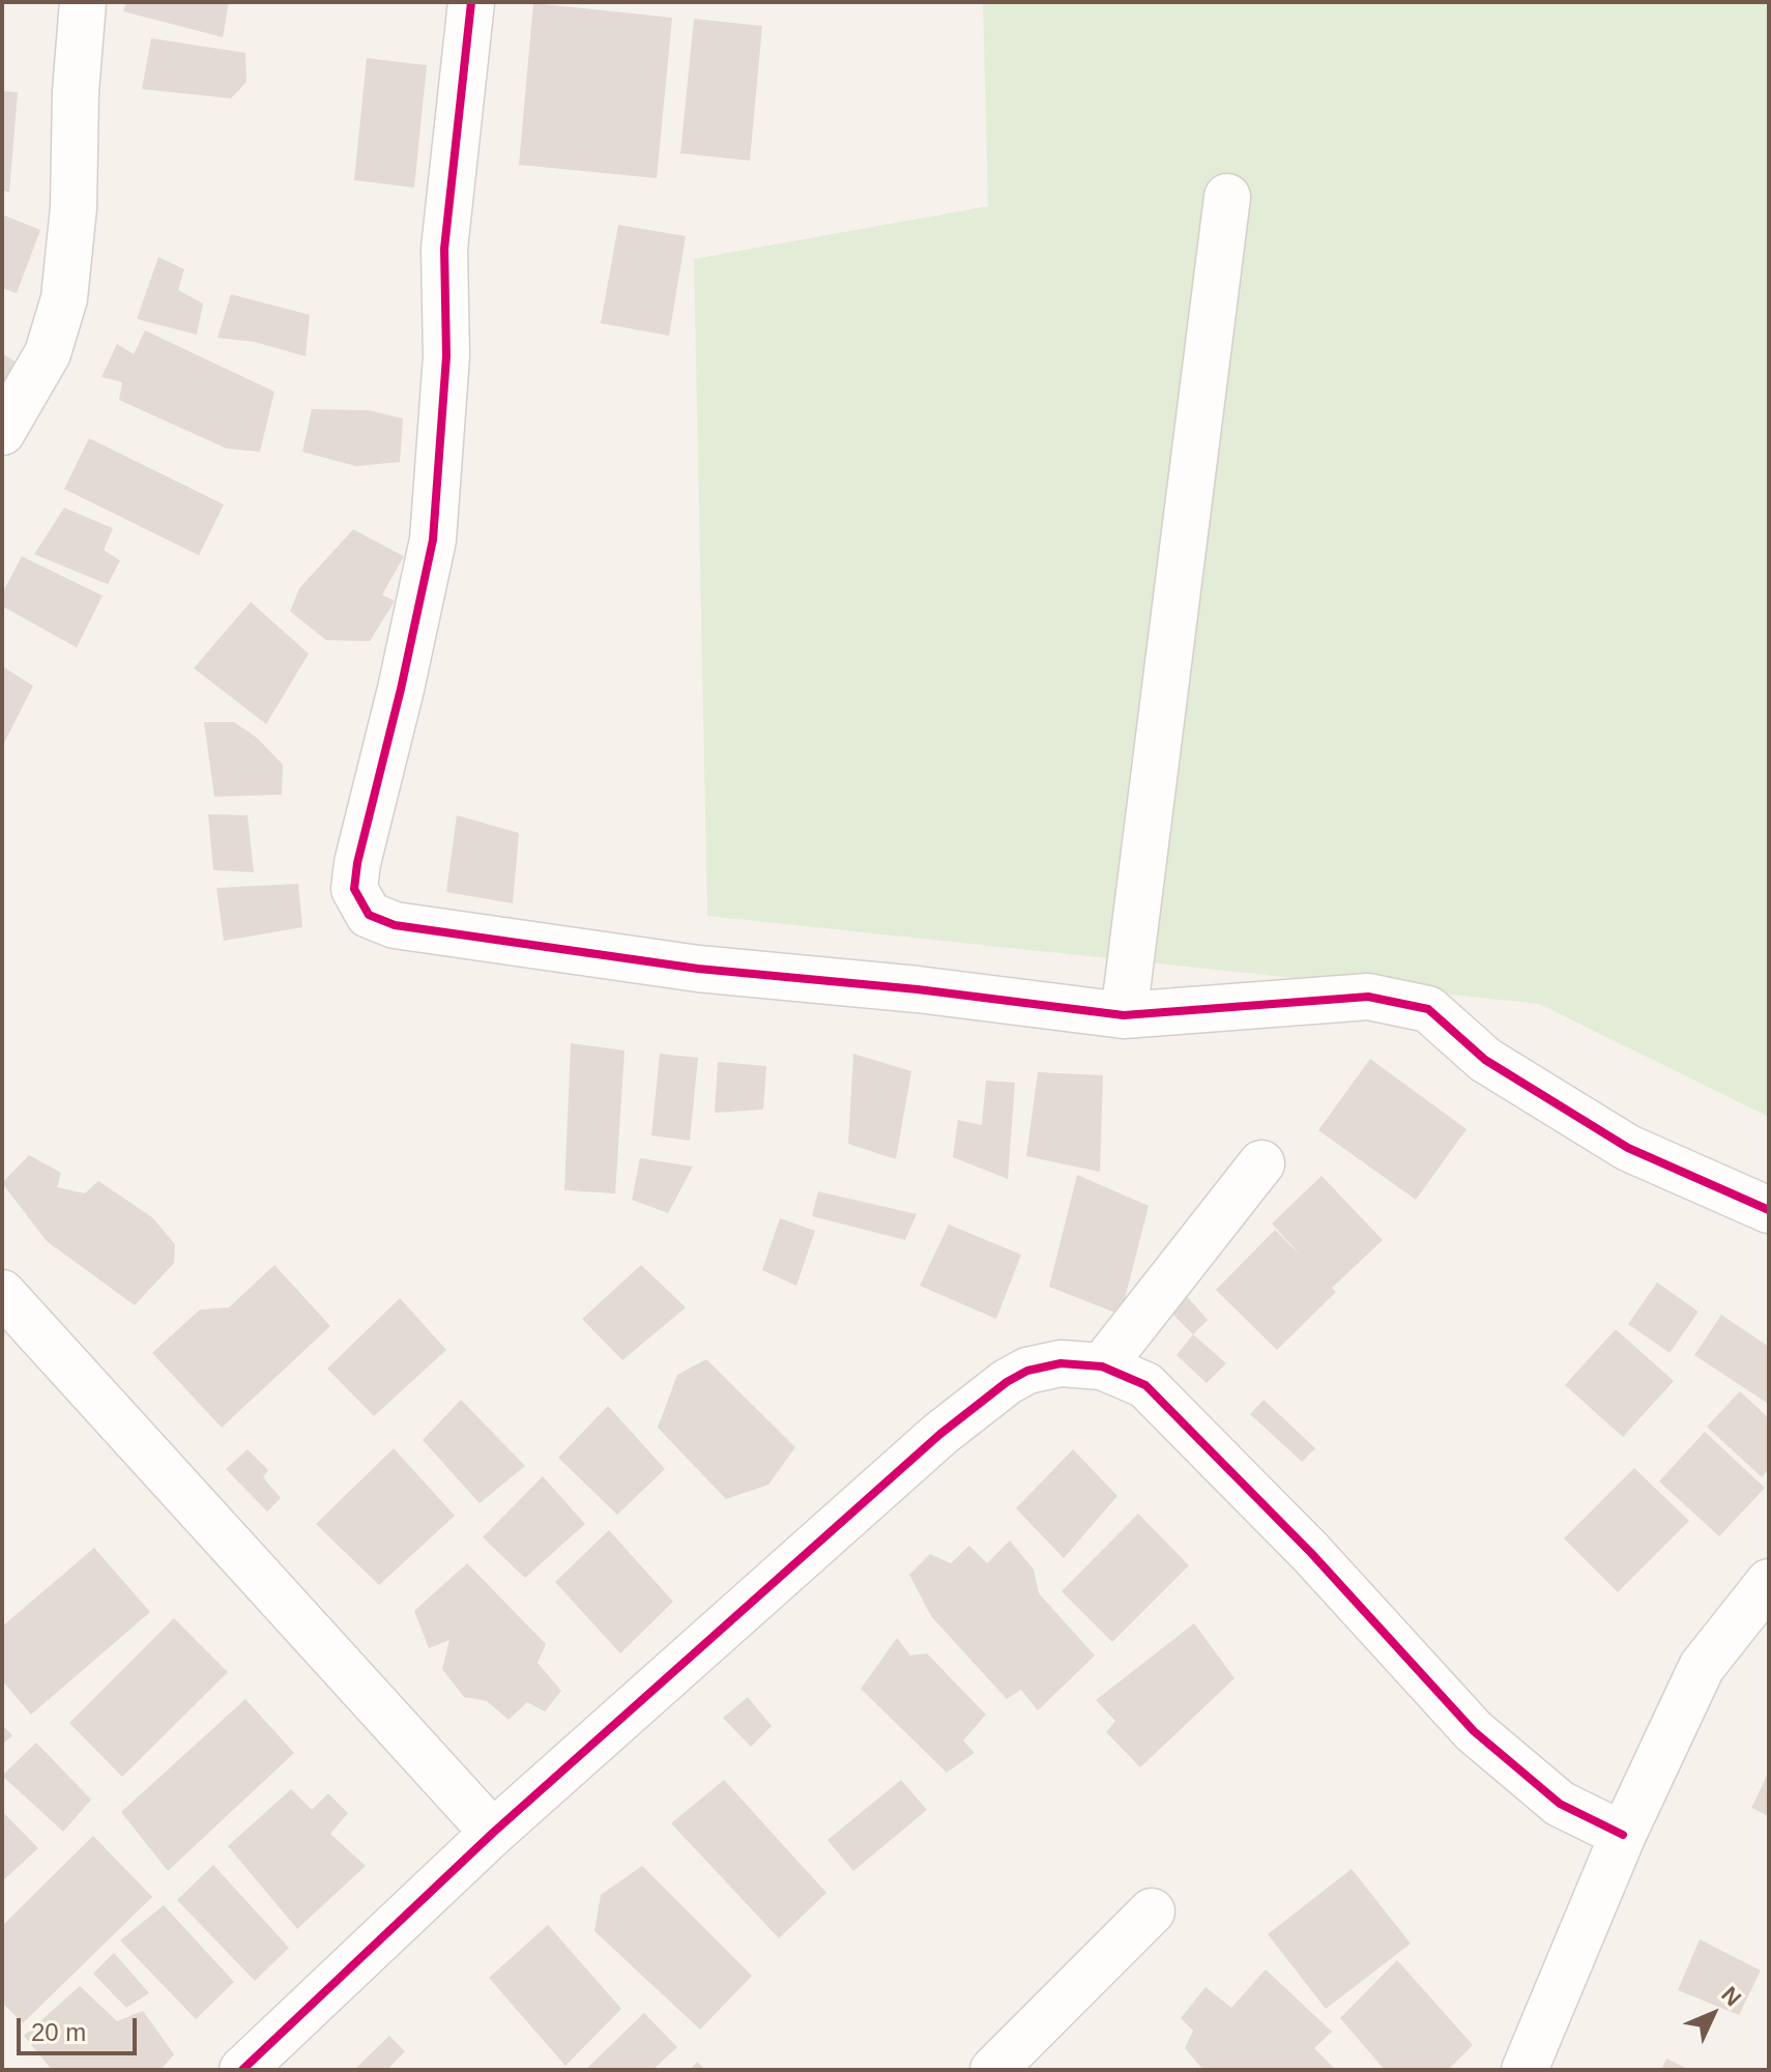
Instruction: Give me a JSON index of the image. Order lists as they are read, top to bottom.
{
  "scale_bar": "20 m",
  "north": "top right"
}
